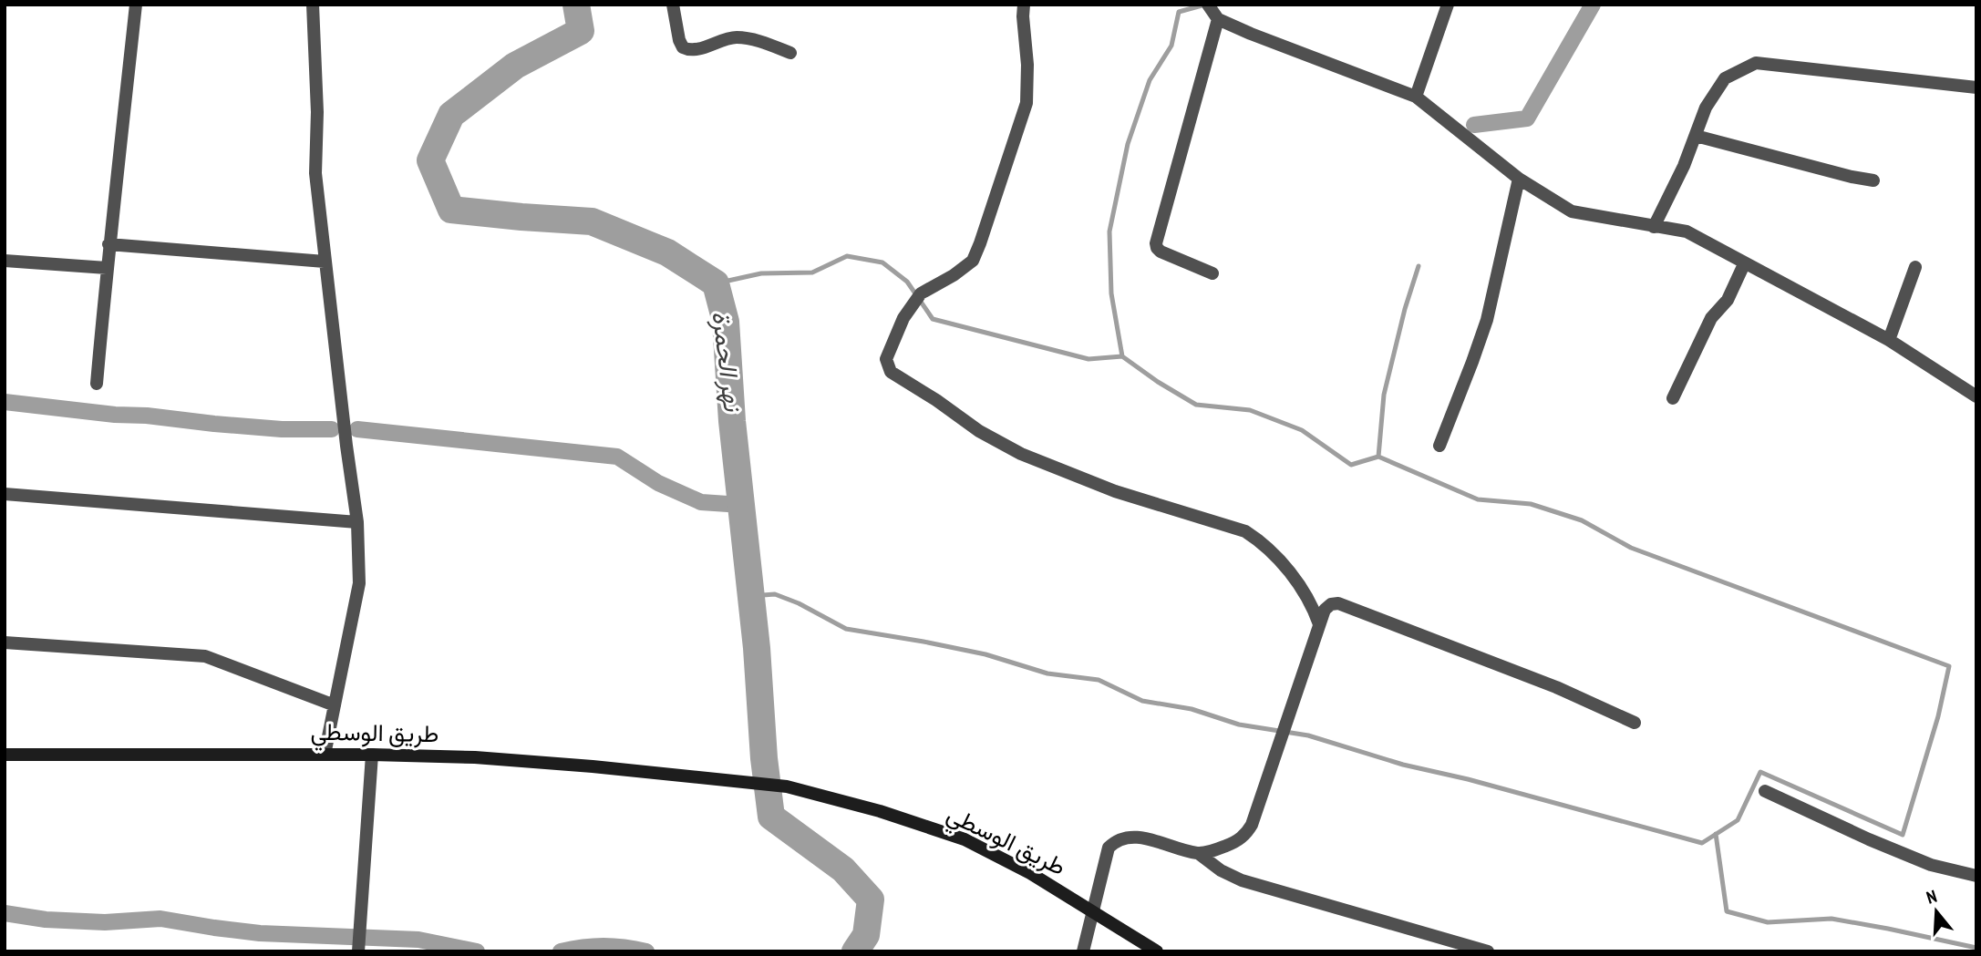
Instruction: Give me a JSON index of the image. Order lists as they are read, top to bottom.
{
  "streets": {
    "main road": ["طريق الوسطي"]
  },
  "water": ["نهر الحمرة"],
  "north": "top"
}
